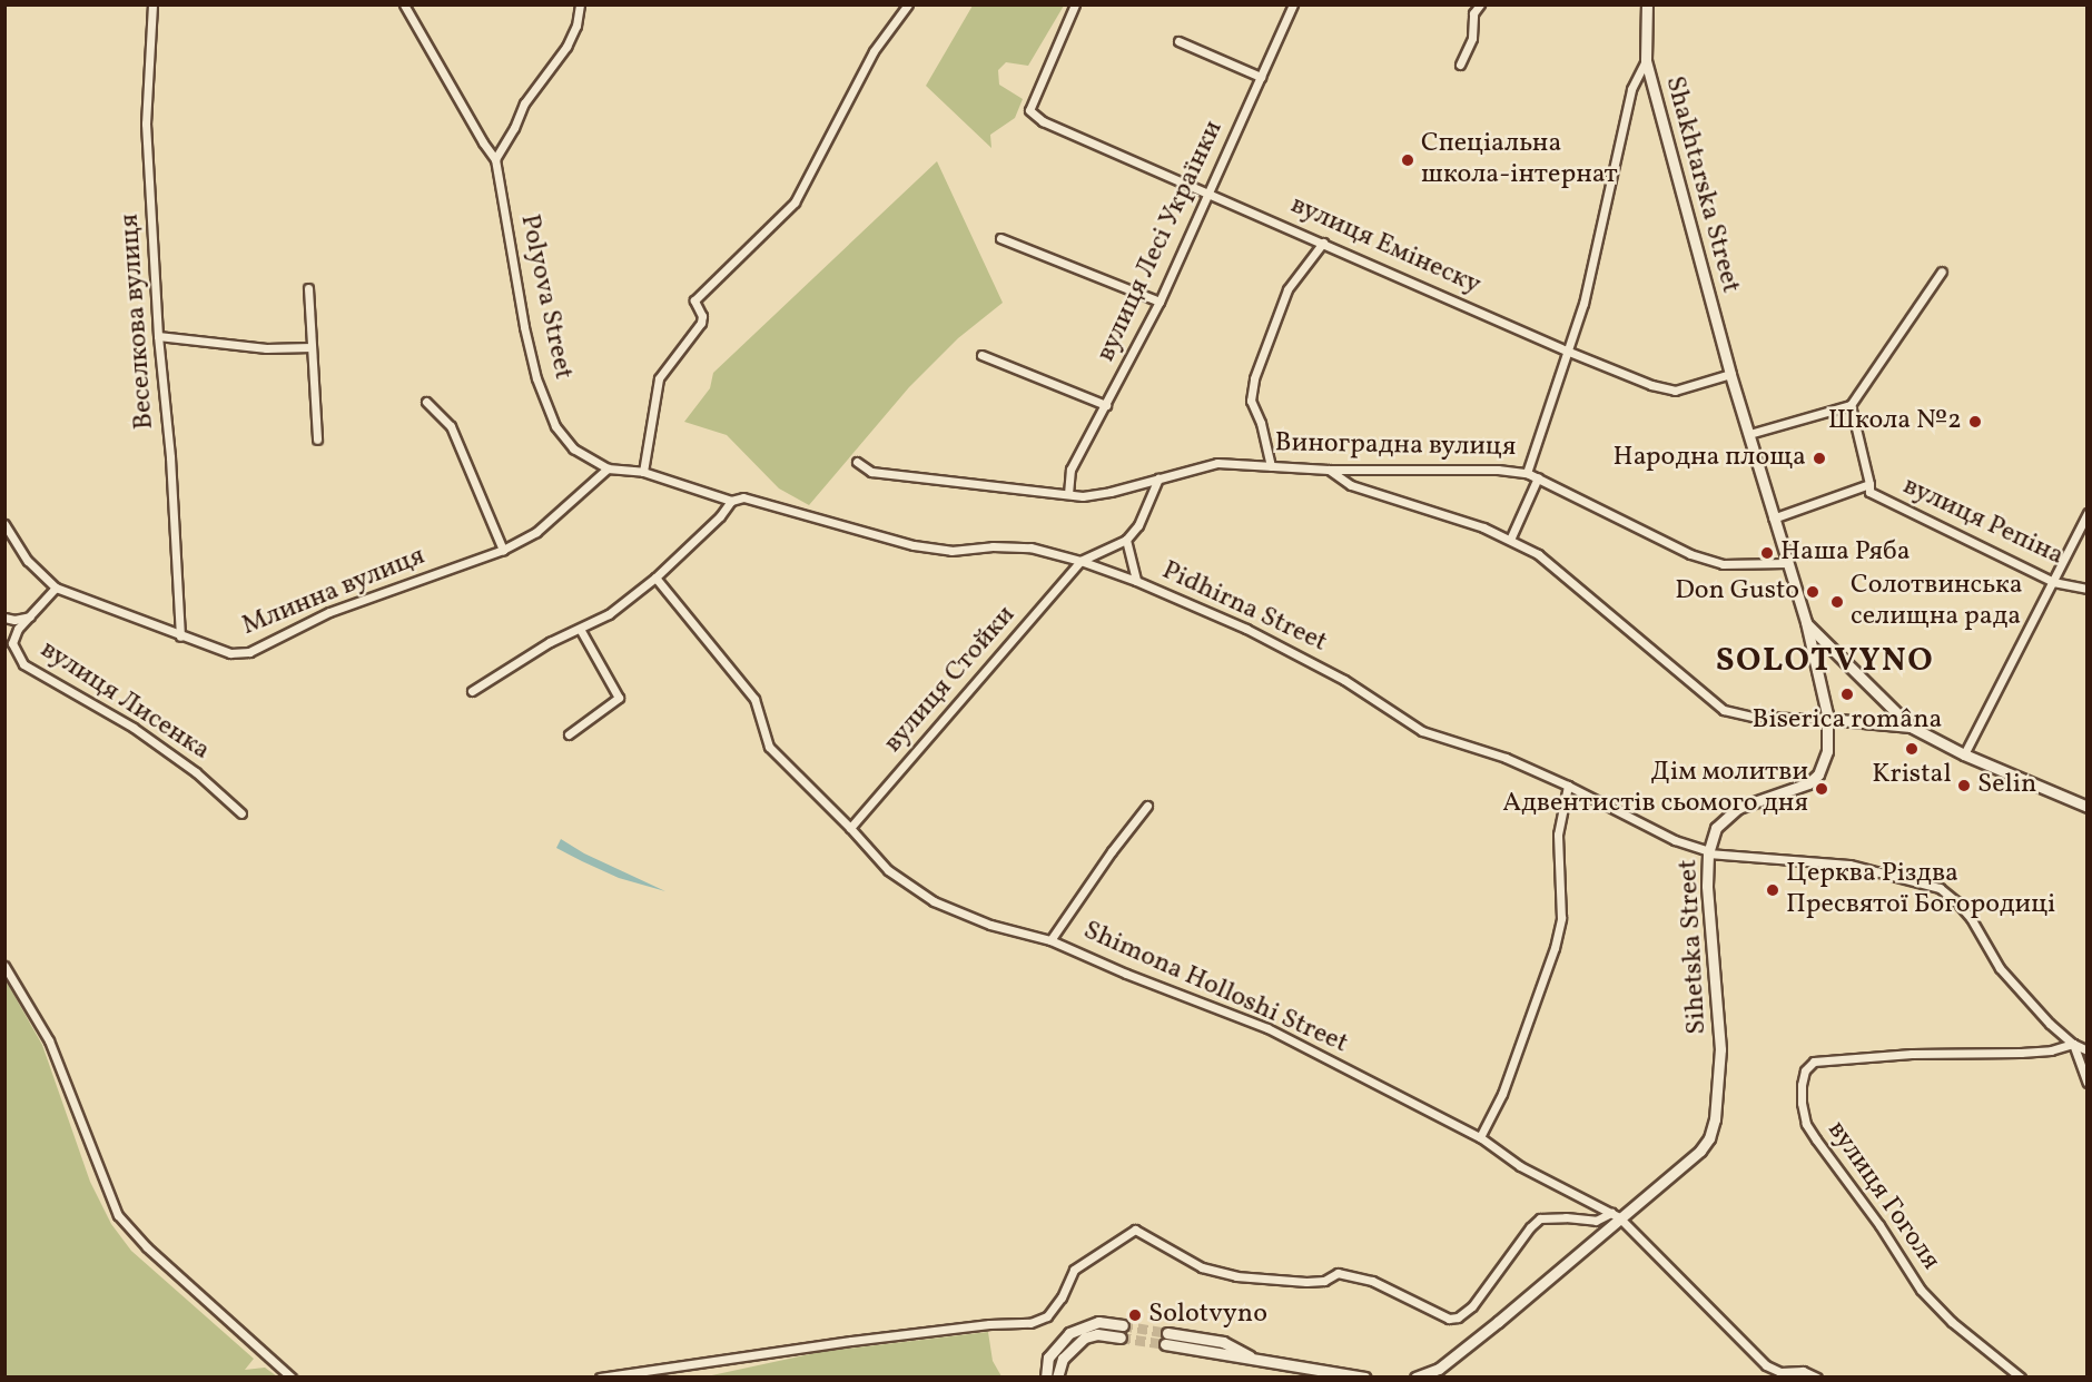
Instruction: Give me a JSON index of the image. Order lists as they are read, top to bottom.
{
  "streets": {
    "street": [
      "Shakhtarska Street",
      "вулиця Лесі Українки",
      "вулиця Емінеску",
      "Polyova Street",
      "Веселкова вулиця",
      "Виноградна вулиця",
      "вулиця Репіна",
      "Млинна вулиця",
      "Pidhirna Street",
      "вулиця Стойки",
      "вулиця Лисенка",
      "Sihetska Street",
      "Shimona Holloshi Street",
      "вулиця Гоголя"
    ]
  },
  "crossings": [
    ["Shakhtarska Street", "вулиця Емінеску"],
    ["Shakhtarska Street", "Виноградна вулиця"],
    ["Shakhtarska Street", "Sihetska Street"],
    ["вулиця Лесі Українки", "вулиця Емінеску"],
    ["вулиця Лесі Українки", "Виноградна вулиця"],
    ["вулиця Емінеску", "Виноградна вулиця"],
    ["вулиця Емінеску", "Sihetska Street"],
    ["Polyova Street", "Млинна вулиця"],
    ["Polyova Street", "Pidhirna Street"],
    ["Веселкова вулиця", "Млинна вулиця"],
    ["Млинна вулиця", "вулиця Лисенка"],
    ["Pidhirna Street", "вулиця Стойки"],
    ["Pidhirna Street", "Sihetska Street"],
    ["Pidhirna Street", "вулиця Гоголя"],
    ["вулиця Стойки", "Shimona Holloshi Street"],
    ["Sihetska Street", "Shimona Holloshi Street"]
  ],
  "districts": ["SOLOTVYNO"],
  "places": [
    "Спеціальна школа-інтернат",
    "Школа №2",
    "Народна площа",
    "Наша Ряба",
    "Don Gusto",
    "Солотвинська селищна рада",
    "Biserica româna",
    "Kristal",
    "Selin",
    "Дім молитви Адвентистів сьомого дня",
    "Церква Різдва Пресвятої Богородиці",
    "Solotvyno"
  ]
}
